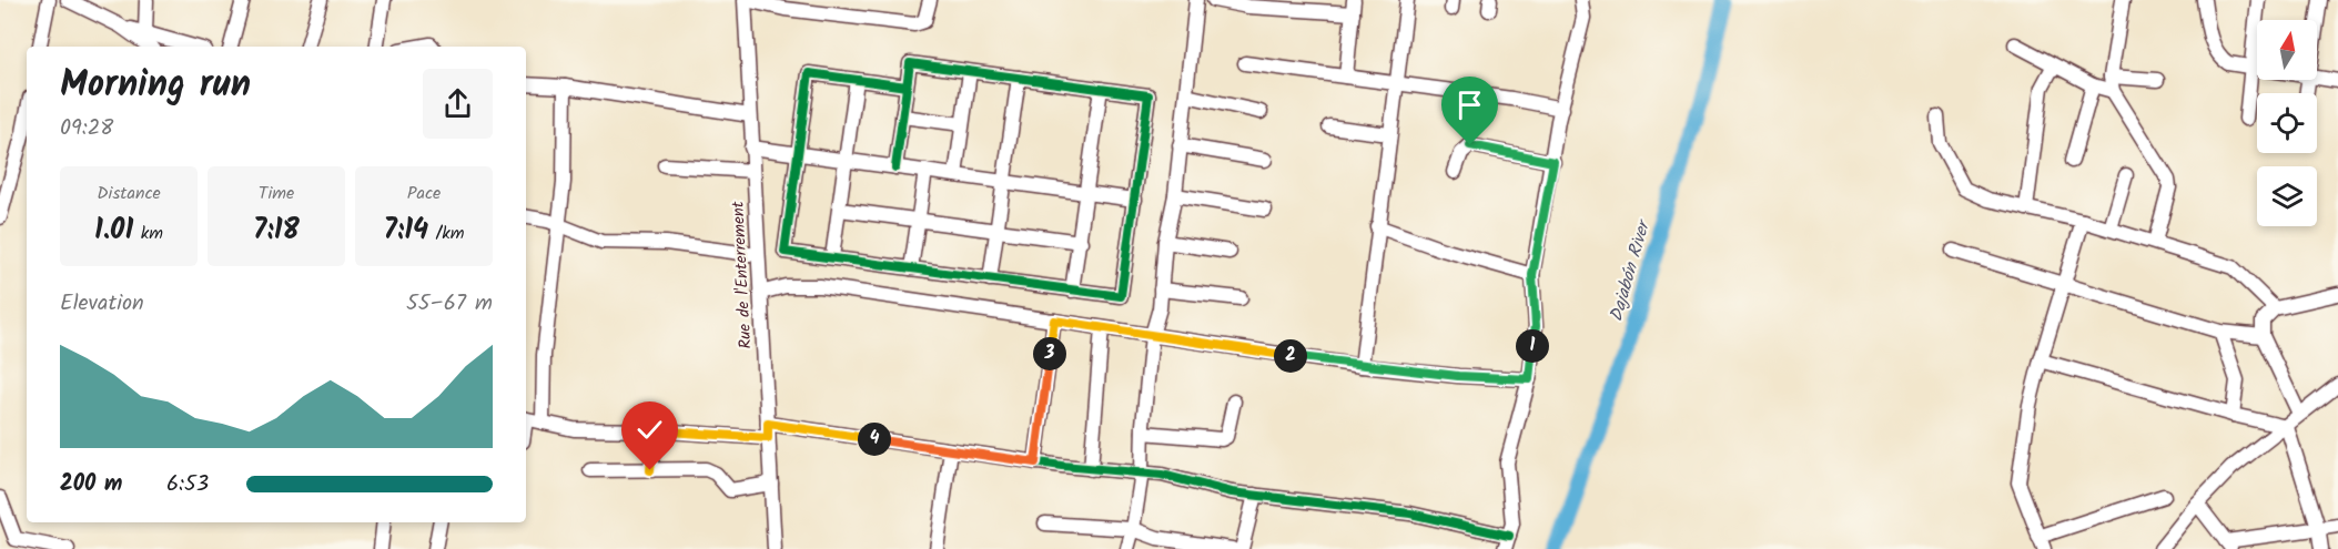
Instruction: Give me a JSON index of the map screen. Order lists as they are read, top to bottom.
{
  "streets": {
    "street": ["Rue de l'Enterrement"]
  },
  "water": ["Dajabón River"],
  "north": "top",
  "page": {
    "heading": ["Morning run", "09:28"],
    "stats": [
      ["Distance", "1.01 km"],
      ["Time", "7:18"],
      ["Pace", "7:14 /km"]
    ],
    "chart": ["Elevation", "55–67 m"],
    "pins": [
      "1",
      "3",
      "2",
      "4"
    ],
    "list": [
      {
        "name": "200 m",
        "note": "6:53"
      }
    ]
  }
}
